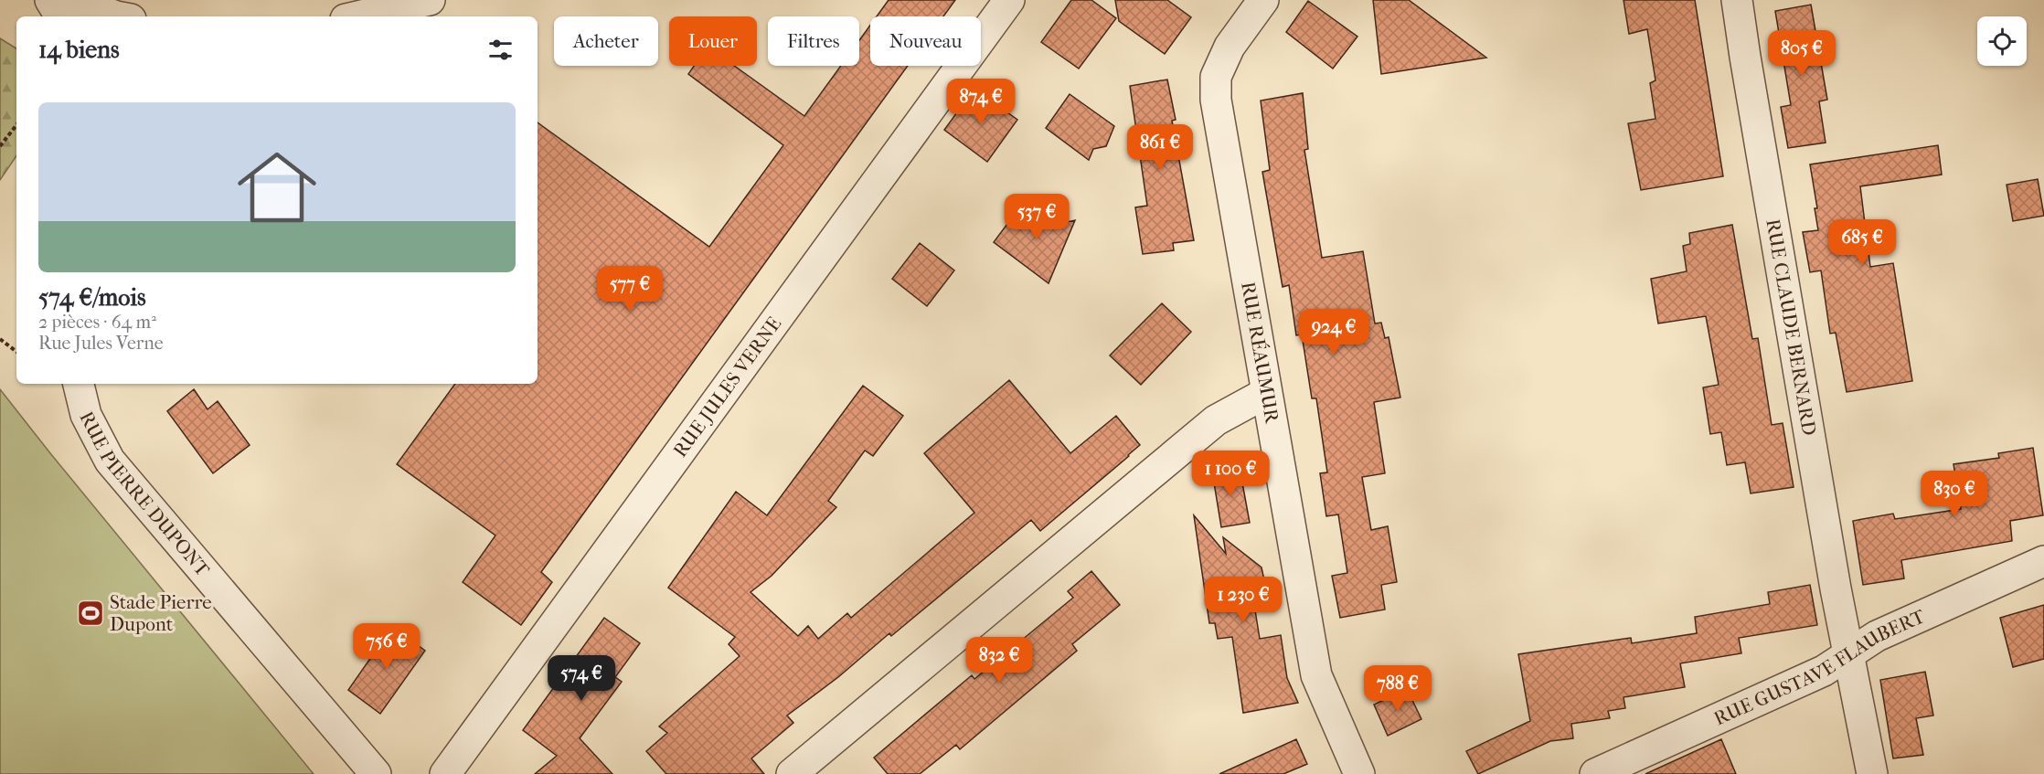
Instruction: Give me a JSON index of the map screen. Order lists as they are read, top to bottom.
{
  "streets": {
    "street": [
      "RUE CLAUDE BERNARD",
      "RUE RÉAUMUR",
      "RUE JULES VERNE",
      "RUE PIERRE DUPONT",
      "RUE GUSTAVE FLAUBERT"
    ]
  },
  "crossings": [
    ["RUE CLAUDE BERNARD", "RUE GUSTAVE FLAUBERT"]
  ],
  "places": {
    "sports": ["Stade Pierre Dupont"]
  },
  "page": {
    "chip": [
      "Acheter",
      "Louer",
      "Filtres",
      "Nouveau"
    ],
    "heading": "14 biens",
    "price": [
      "805 €",
      "874 €",
      "861 €",
      "537 €",
      "685 €",
      "577 €",
      "924 €",
      "1 100 €",
      "830 €",
      "1 230 €",
      "756 €",
      "832 €",
      "574 €",
      "788 €"
    ],
    "list": [
      {
        "name": "574 €/mois",
        "note": "2 pièces · 64 m² · Rue Jules Verne"
      }
    ]
  }
}
